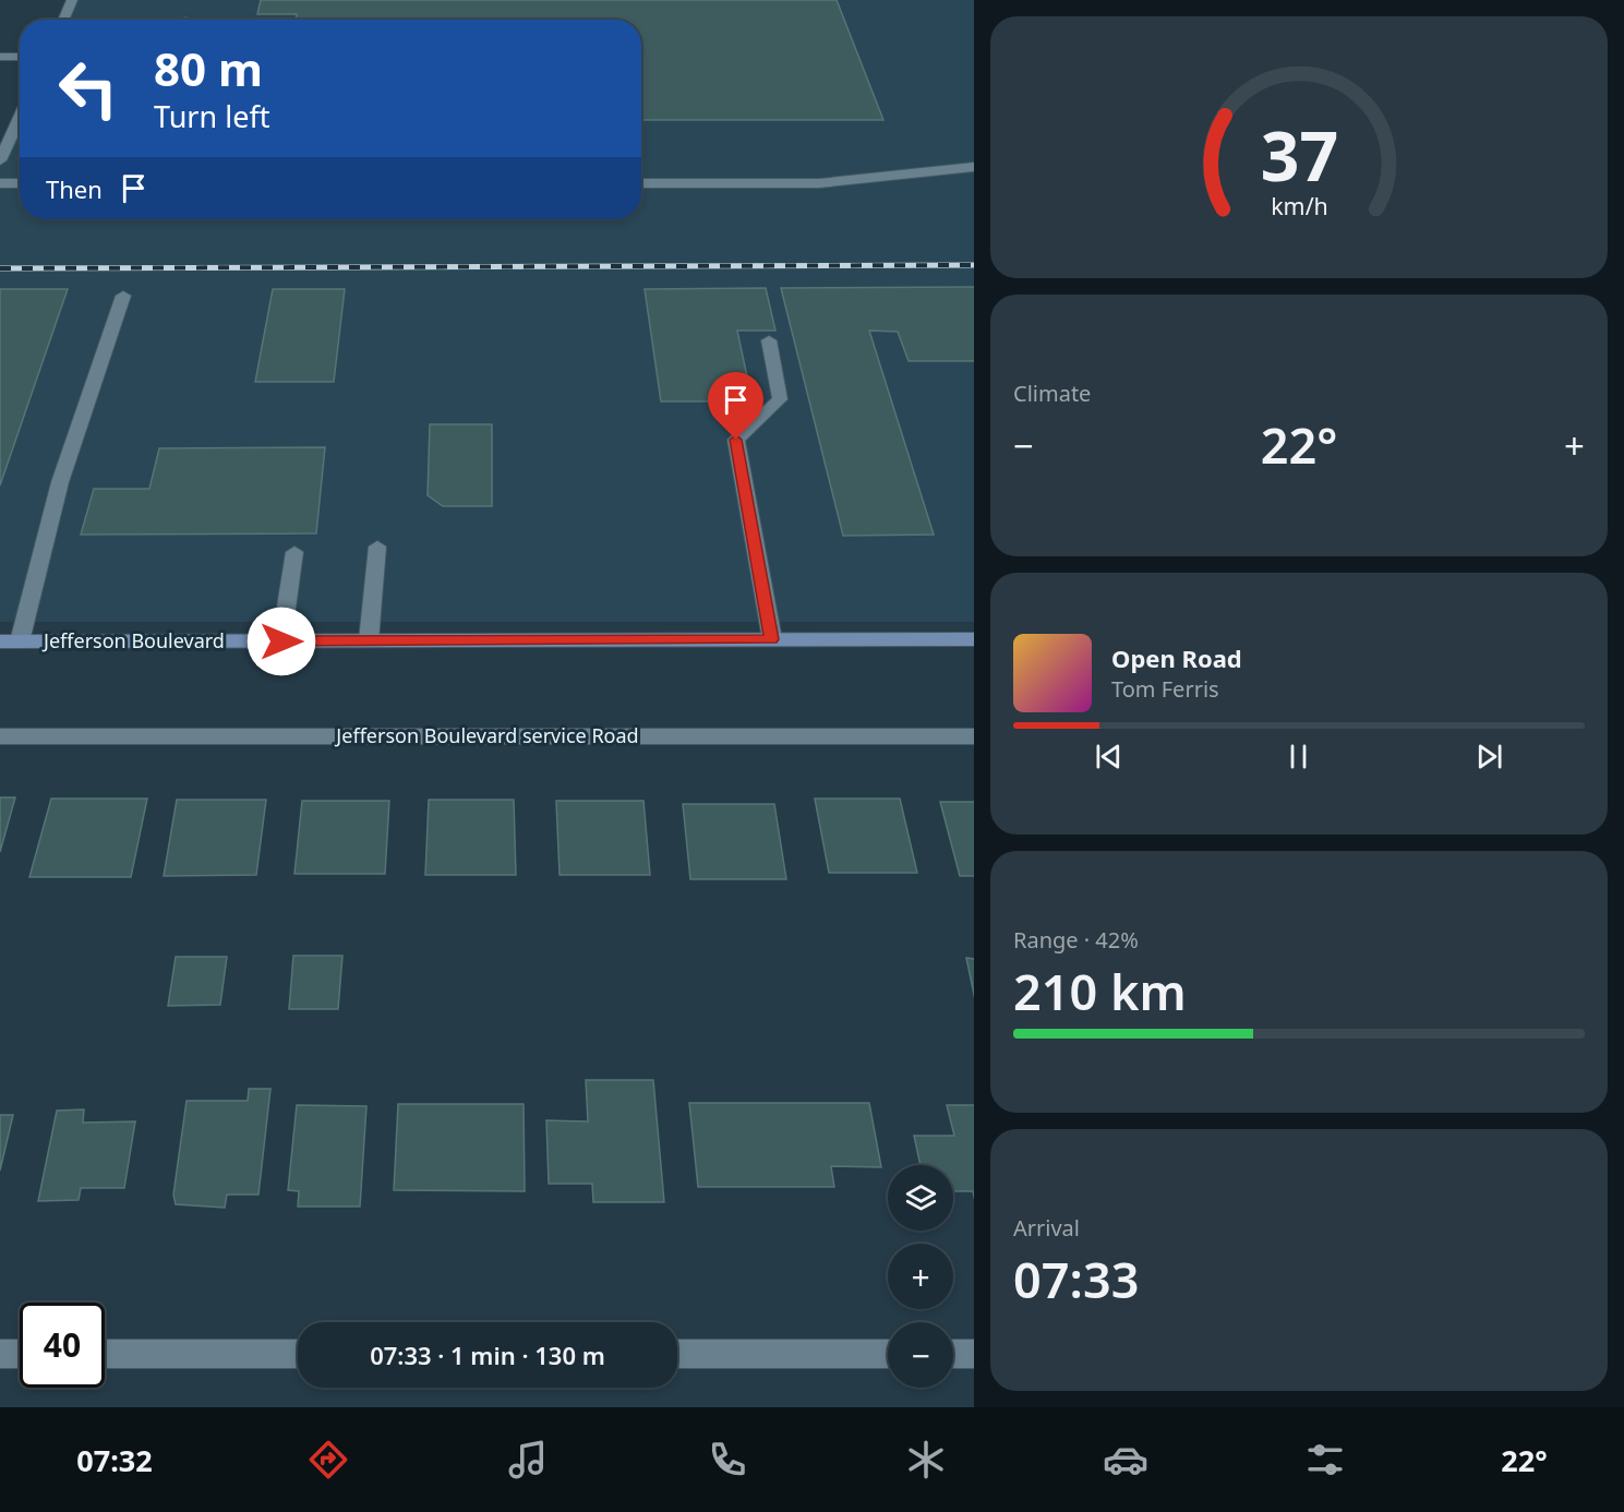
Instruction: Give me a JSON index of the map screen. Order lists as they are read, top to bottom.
{
  "streets": {
    "street": ["Jefferson Boulevard", "Jefferson Boulevard service Road"]
  },
  "page": {
    "turn": ["80 m", "Turn left"],
    "then": "Then",
    "tile": [
      "Climate",
      ["Range · 42%", "210 km"],
      ["Arrival", "07:33"]
    ],
    "heat": ["−", "22°", "+"],
    "song": ["Open Road", "Tom Ferris"],
    "map_buttons": ["+", "−"],
    "limit": "40",
    "trip": "07:33 · 1 min · 130 m",
    "tabs": ["07:32", "22°"],
    "gauge": ["37", "km/h"]
  }
}
